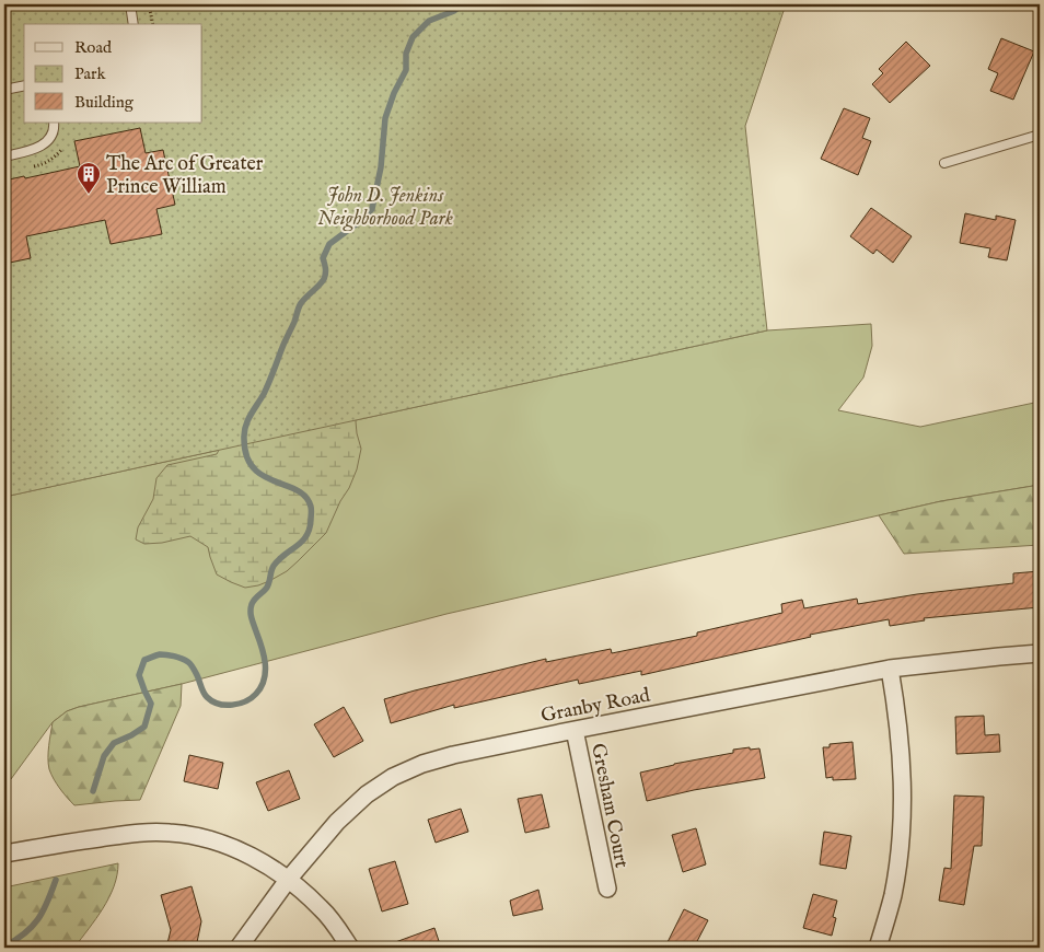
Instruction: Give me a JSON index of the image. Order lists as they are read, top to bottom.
{
  "streets": {
    "street": ["Granby Road", "Gresham Court"]
  },
  "crossings": [
    ["Granby Road", "Gresham Court"]
  ],
  "parks": ["John D. Jenkins Neighborhood Park"],
  "places": {
    "building": ["The Arc of Greater Prince William"]
  },
  "legend": ["Road", "Park", "Building"]
}
